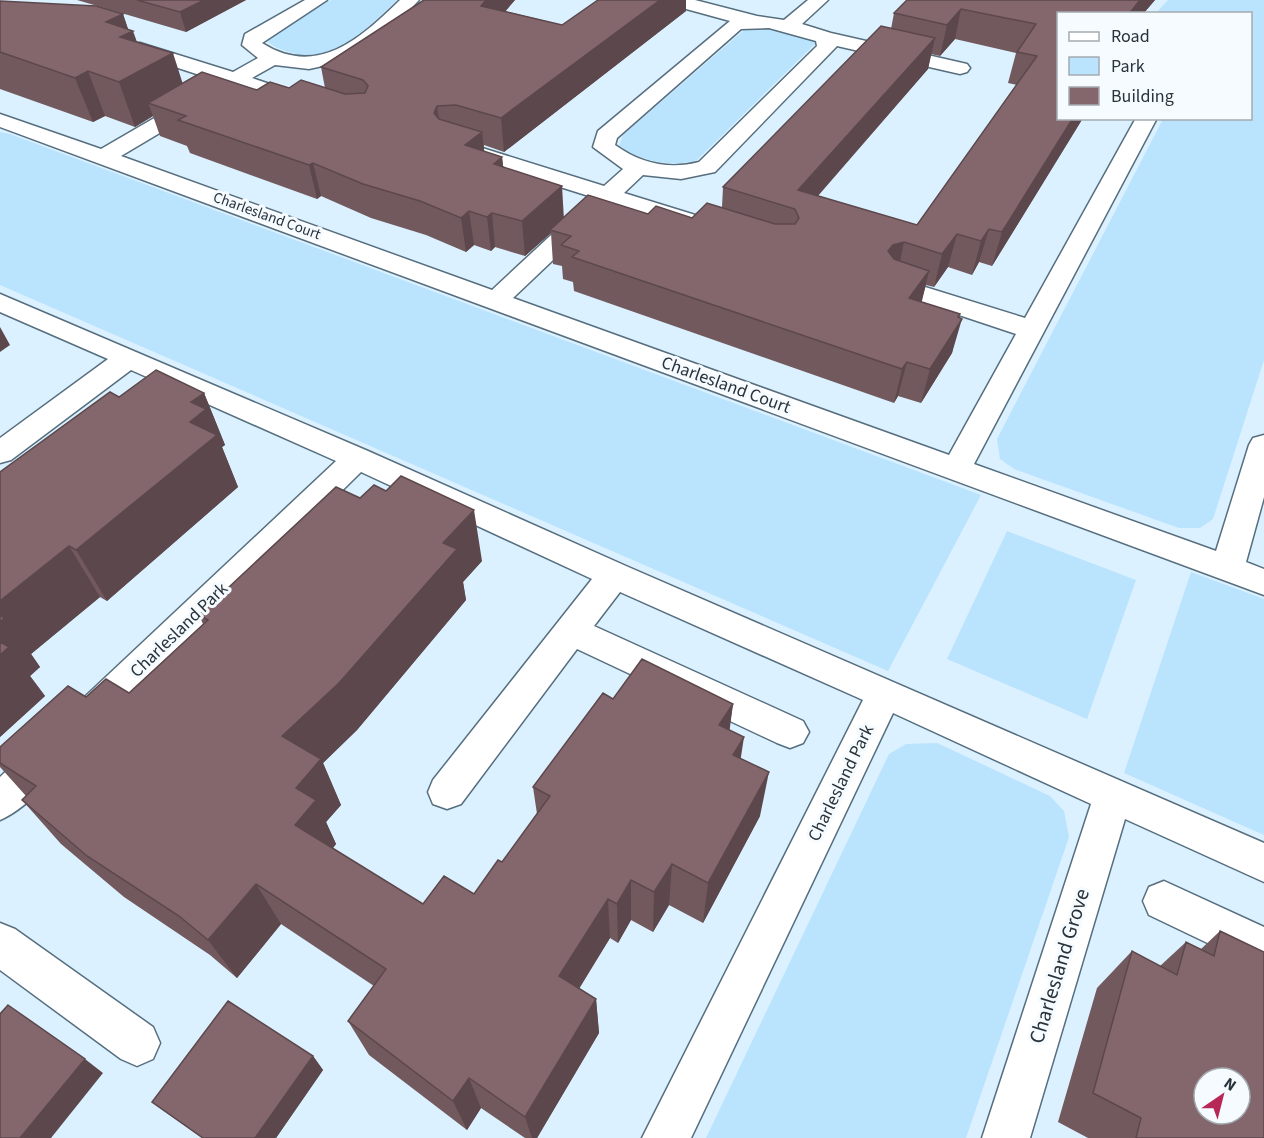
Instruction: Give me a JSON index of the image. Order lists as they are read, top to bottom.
{
  "streets": {
    "street": ["Charlesland Court", "Charlesland Park", "Charlesland Grove"]
  },
  "legend": ["Road", "Park", "Building"],
  "north": "top right"
}
